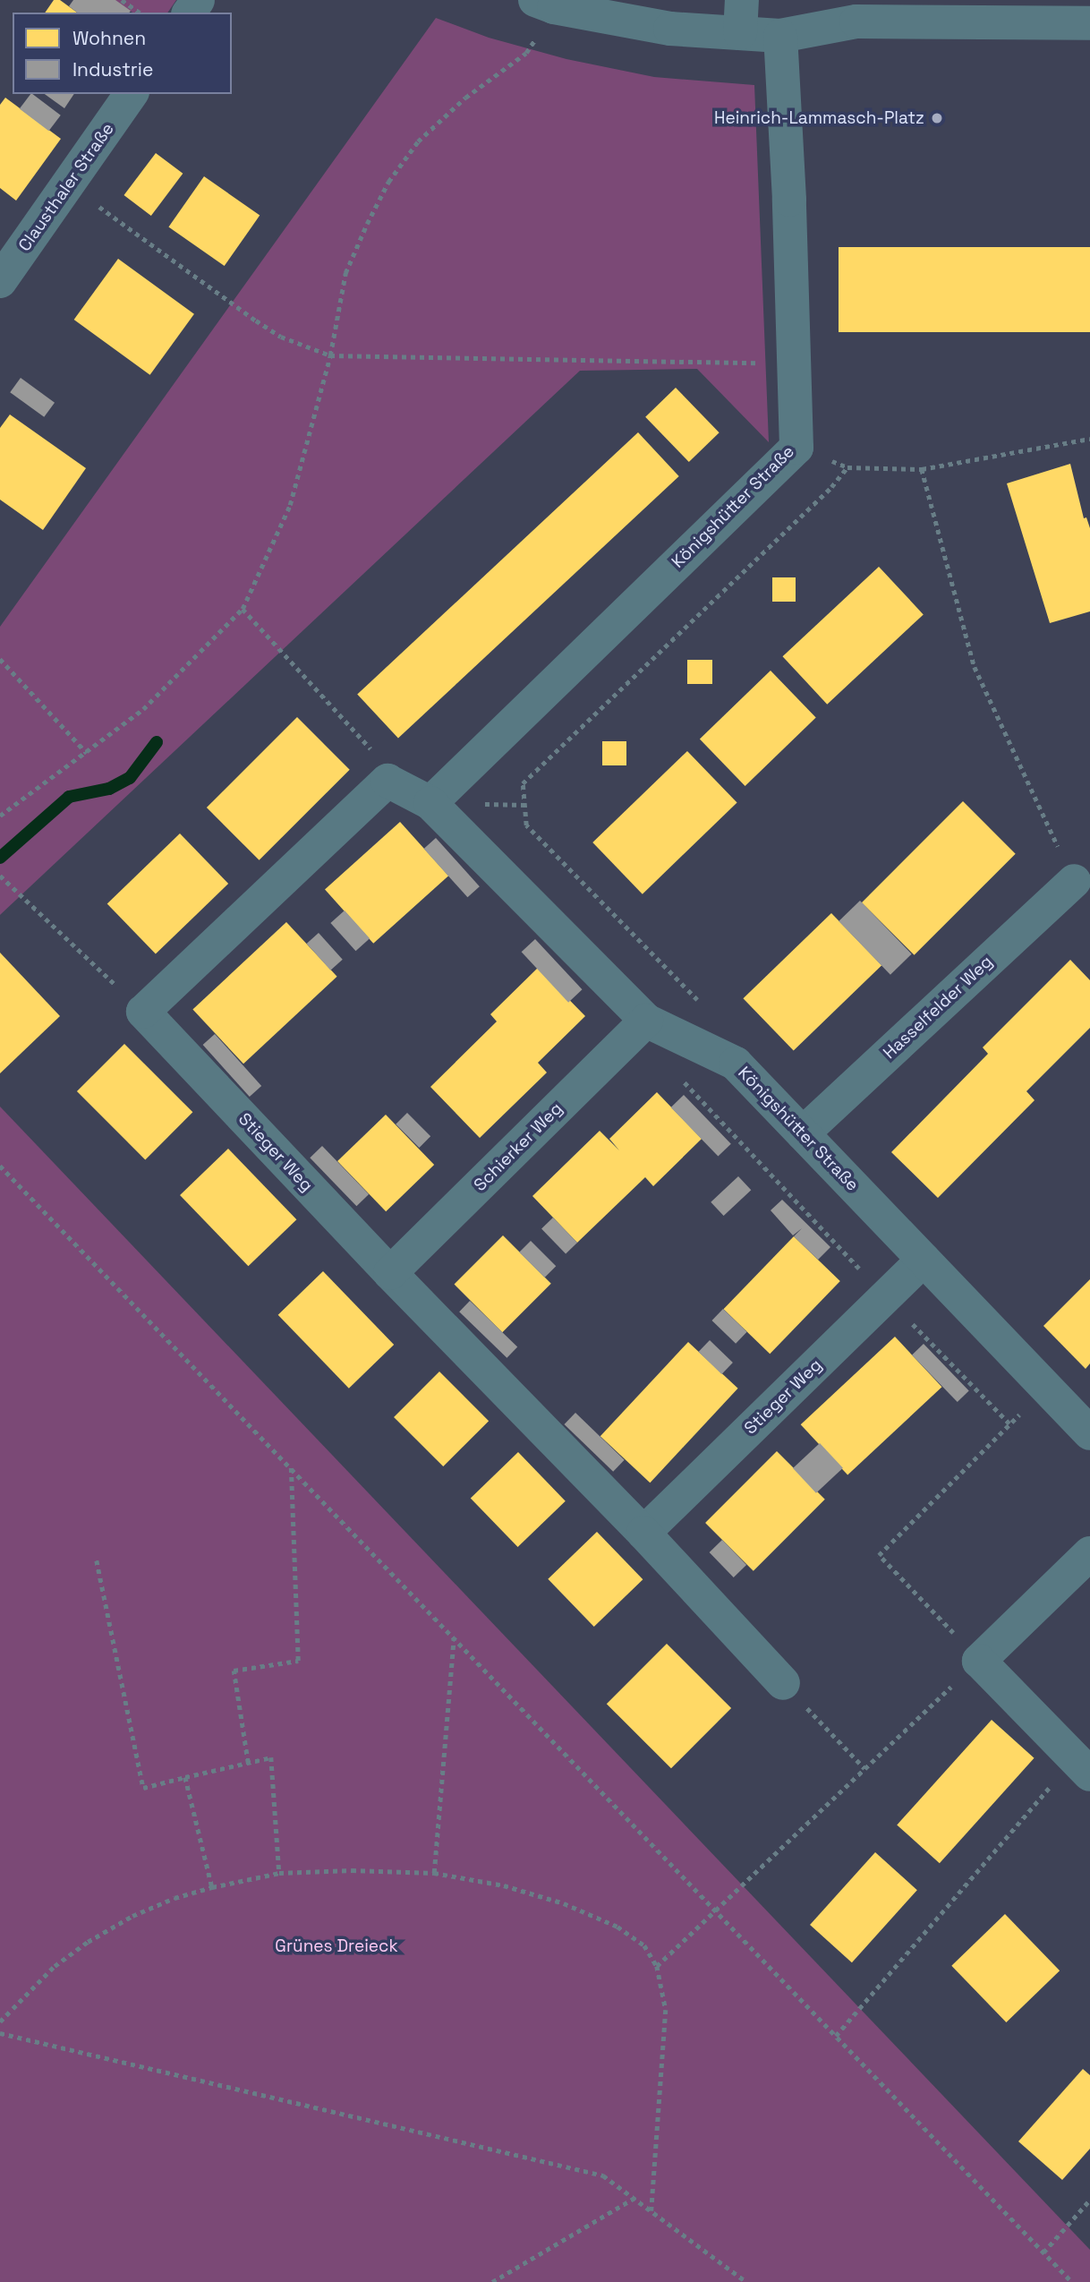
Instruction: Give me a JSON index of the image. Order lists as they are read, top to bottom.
{
  "streets": {
    "street": [
      "Clausthaler Straße",
      "Königshütter Straße",
      "Hasselfelder Weg",
      "Schierker Weg",
      "Stieger Weg"
    ]
  },
  "crossings": [
    ["Königshütter Straße", "Hasselfelder Weg"],
    ["Königshütter Straße", "Schierker Weg"],
    ["Königshütter Straße", "Stieger Weg"],
    ["Schierker Weg", "Stieger Weg"]
  ],
  "parks": ["Grünes Dreieck"],
  "places": ["Heinrich-Lammasch-Platz"],
  "legend": ["Wohnen", "Industrie"]
}
